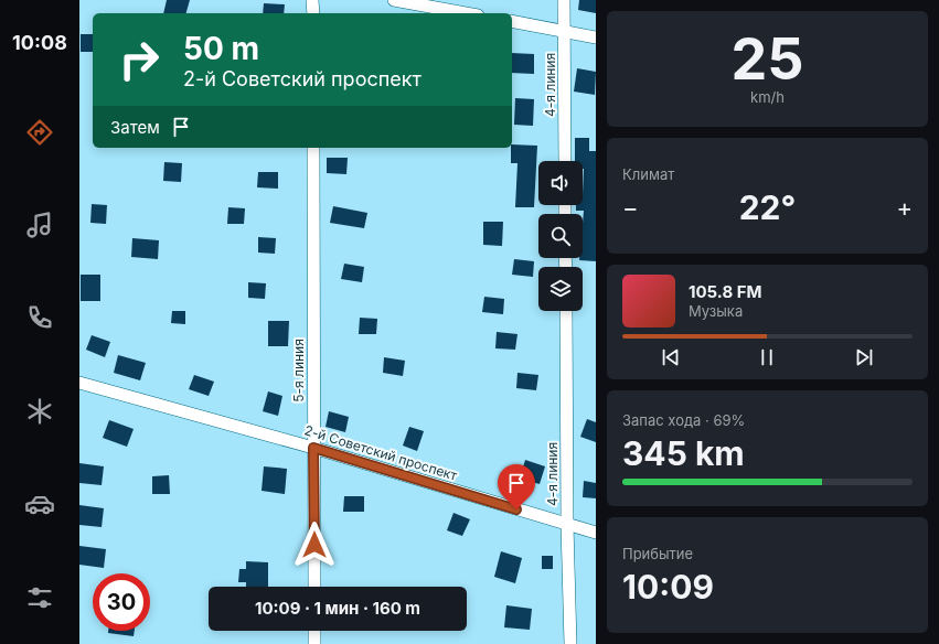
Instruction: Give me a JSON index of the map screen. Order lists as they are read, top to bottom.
{
  "streets": {
    "street": ["4-я линия", "5-я линия", "2-й Советский проспект"]
  },
  "crossings": [
    ["4-я линия", "2-й Советский проспект"],
    ["5-я линия", "2-й Советский проспект"]
  ],
  "page": {
    "tabs": "10:08",
    "tile": [
      ["25", "km/h"],
      "Климат",
      ["Запас хода · 69%", "345 km"],
      ["Прибытие", "10:09"]
    ],
    "turn": ["50 m", "2-й Советский проспект"],
    "then": "Затем",
    "heat": ["−", "22°", "+"],
    "song": ["105.8 FM", "Музыка"],
    "limit": "30",
    "trip": "10:09 · 1 мин · 160 m"
  }
}
